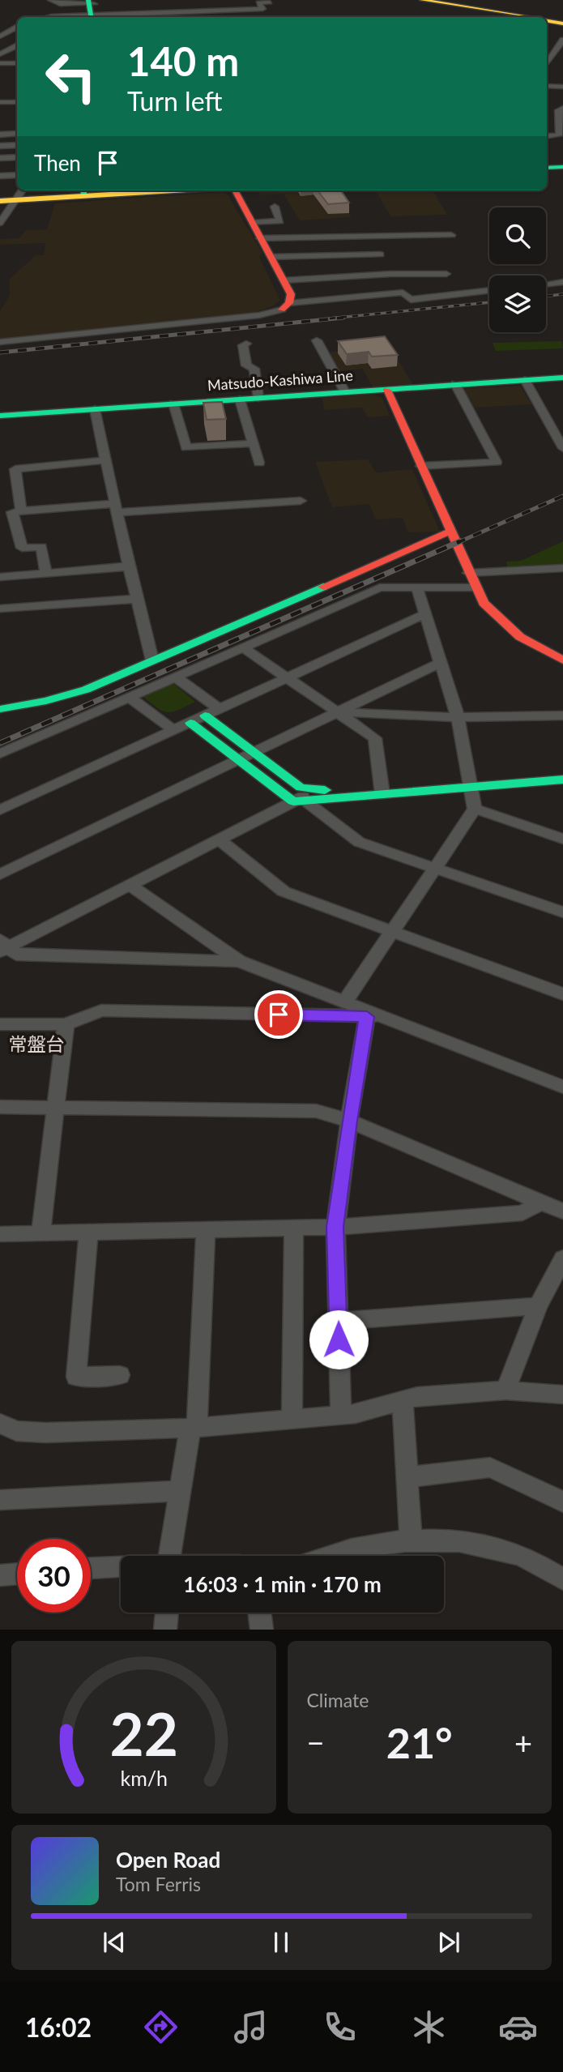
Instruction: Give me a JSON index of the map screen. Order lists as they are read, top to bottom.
{
  "streets": {
    "main road": ["Matsudo-Kashiwa Line"]
  },
  "districts": ["常盤台"],
  "page": {
    "turn": ["140 m", "Turn left"],
    "then": "Then",
    "limit": "30",
    "trip": "16:03 · 1 min · 170 m",
    "tile": "Climate",
    "heat": ["−", "21°", "+"],
    "song": ["Open Road", "Tom Ferris"],
    "tabs": "16:02",
    "gauge": ["22", "km/h"]
  }
}
